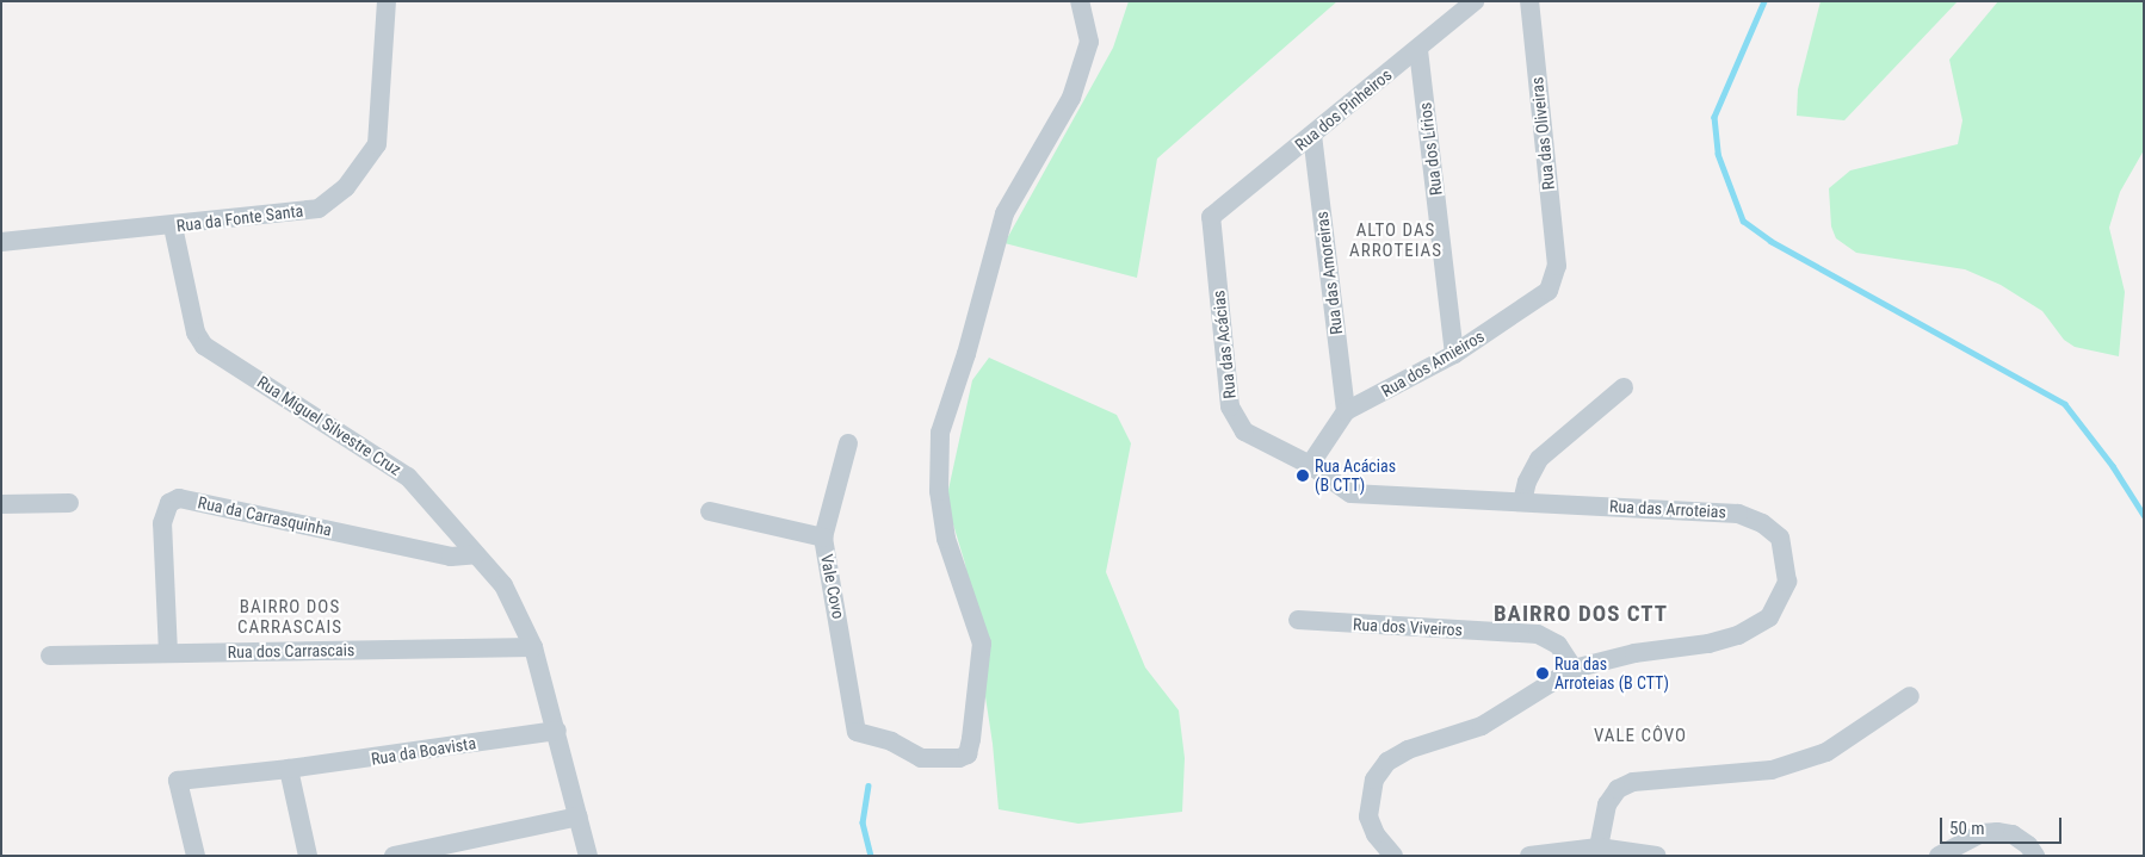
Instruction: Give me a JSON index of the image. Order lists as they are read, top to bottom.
{
  "streets": {
    "street": [
      "Rua dos Pinheiros",
      "Rua das Oliveiras",
      "Rua dos Lírios",
      "Rua da Fonte Santa",
      "Rua das Amoreiras",
      "Rua das Acácias",
      "Rua dos Amieiros",
      "Rua Miguel Silvestre Cruz",
      "Rua das Arroteias",
      "Rua da Carrasquinha",
      "Vale Covo",
      "Rua dos Viveiros",
      "Rua dos Carrascais",
      "Rua da Boavista"
    ]
  },
  "crossings": [
    ["Rua dos Pinheiros", "Rua dos Lírios"],
    ["Rua dos Pinheiros", "Rua das Amoreiras"],
    ["Rua dos Pinheiros", "Rua das Acácias"],
    ["Rua das Oliveiras", "Rua dos Amieiros"],
    ["Rua dos Lírios", "Rua dos Amieiros"],
    ["Rua da Fonte Santa", "Rua Miguel Silvestre Cruz"],
    ["Rua das Amoreiras", "Rua dos Amieiros"],
    ["Rua das Acácias", "Rua dos Amieiros"],
    ["Rua das Acácias", "Rua das Arroteias"],
    ["Rua dos Amieiros", "Rua das Arroteias"],
    ["Rua Miguel Silvestre Cruz", "Rua da Carrasquinha"],
    ["Rua Miguel Silvestre Cruz", "Rua dos Carrascais"],
    ["Rua Miguel Silvestre Cruz", "Rua da Boavista"],
    ["Rua das Arroteias", "Rua dos Viveiros"],
    ["Rua da Carrasquinha", "Rua dos Carrascais"]
  ],
  "districts": [
    "ALTO DAS ARROTEIAS",
    "BAIRRO DOS CARRASCAIS",
    "BAIRRO DOS CTT",
    "VALE CÔVO"
  ],
  "places": ["Rua Acácias (B CTT)", "Rua das Arroteias (B CTT)"],
  "scale_bar": "50 m"
}
